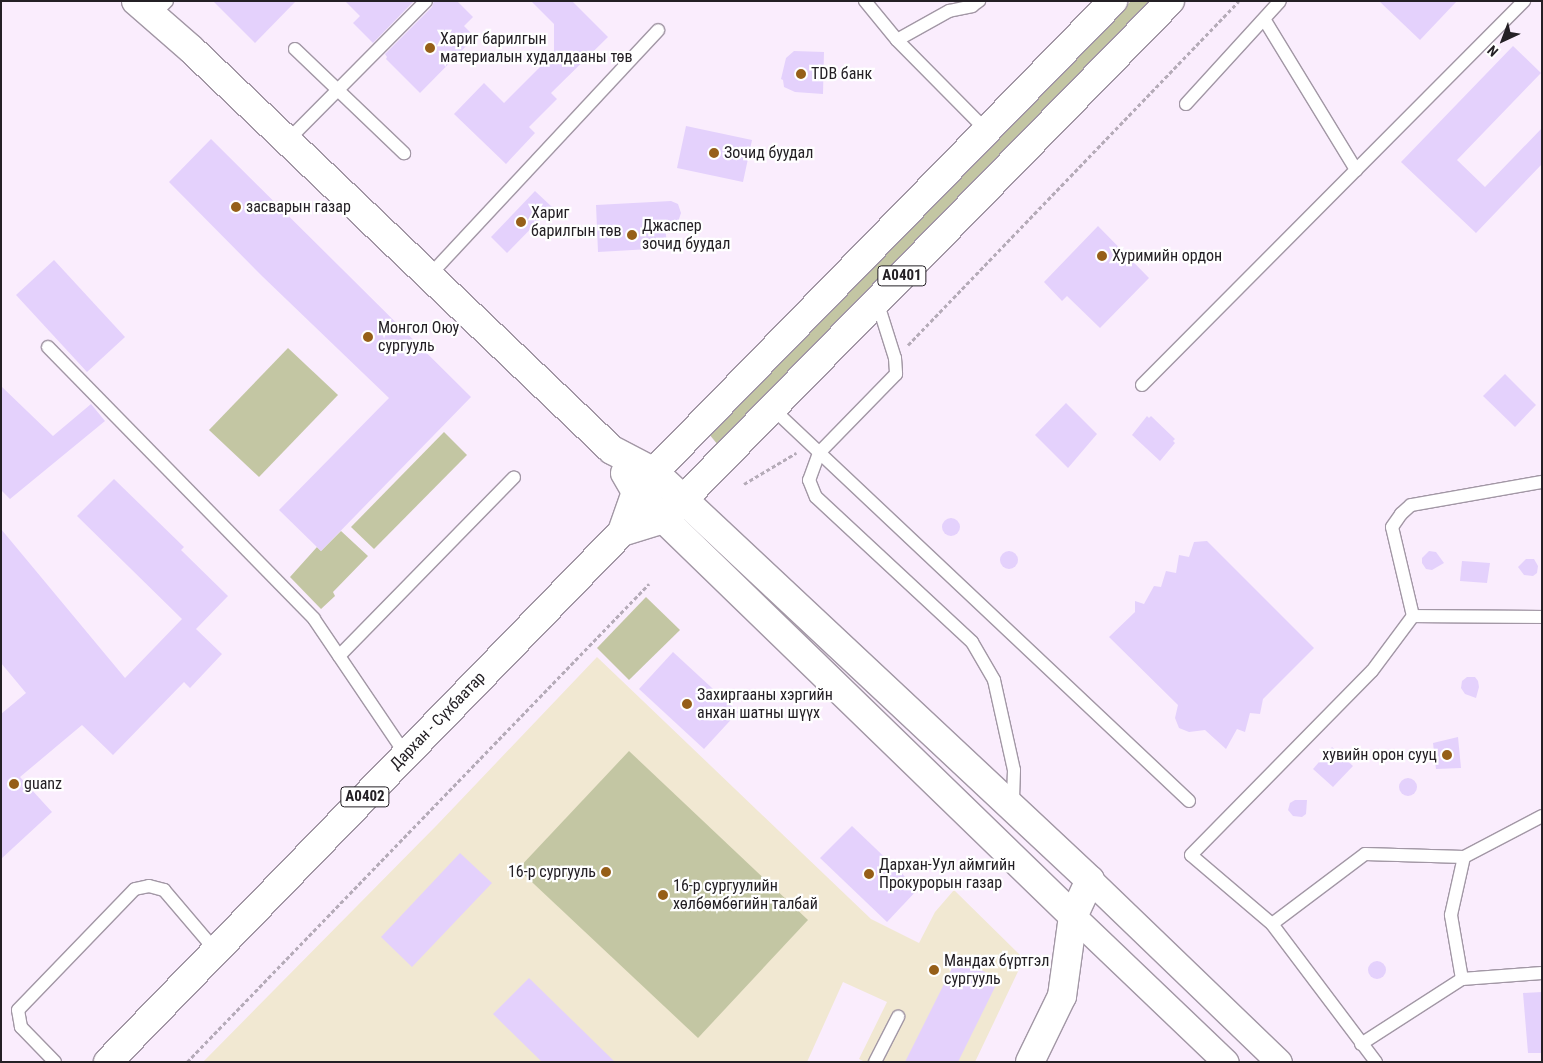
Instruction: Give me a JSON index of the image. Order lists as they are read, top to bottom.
{
  "streets": {
    "main road": ["A0401", "Дархан - Сүхбаатар", "A0402"]
  },
  "crossings": [
    ["A0401", "Дархан - Сүхбаатар"]
  ],
  "places": [
    "Хариг барилгын материалын худалдааны төв",
    "TDB банк",
    "Зочид буудал",
    "засварын газар",
    "Хариг барилгын төв",
    "Джаспер зочид буудал",
    "Хуримийн ордон",
    "Монгол Оюу сургууль",
    "Захиргааны хэргийн анхан шатны шүүх",
    "хувийн орон сууц",
    "guanz",
    "16-р сургууль",
    "Дархан-Уул аймгийн Прокурорын газар",
    "16-р сургуулийн хөлбөмбөгийн талбай",
    "Мандах бүртгэл сургууль"
  ],
  "north": "bottom left"
}
